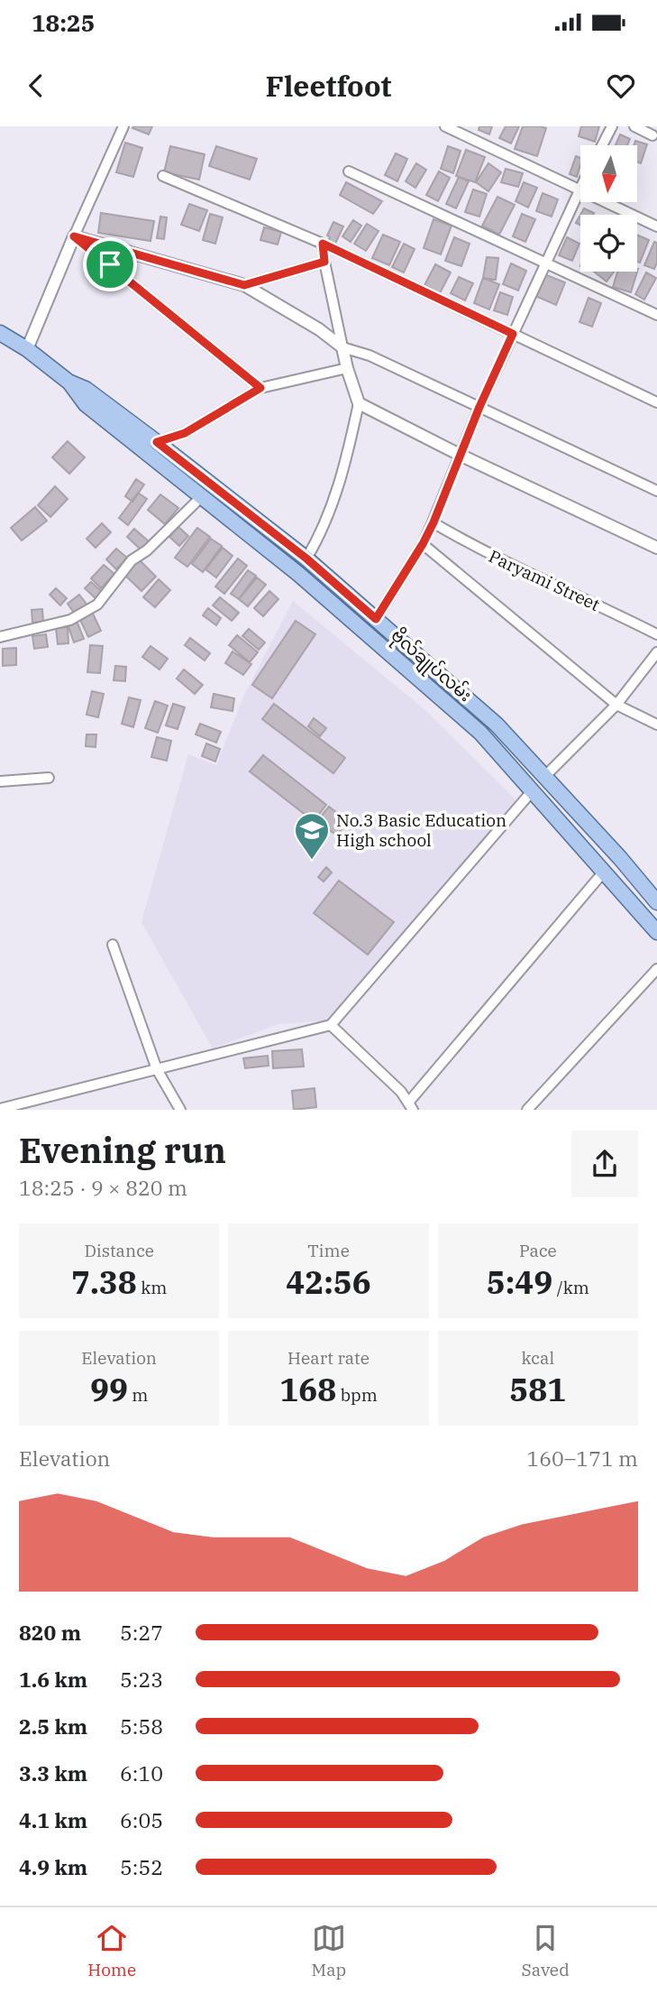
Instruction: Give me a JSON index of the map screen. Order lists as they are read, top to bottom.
{
  "streets": {
    "main road": ["ဗိုလ်ချုပ်လမ်း"],
    "street": ["Paryami Street"]
  },
  "places": {
    "school or university": ["No.3 Basic Education High school"]
  },
  "north": "bottom",
  "page": {
    "status": "18:25",
    "header": "Fleetfoot",
    "heading": ["Evening run", "18:25 · 9 × 820 m"],
    "stats": [
      ["Distance", "7.38 km"],
      ["Time", "42:56"],
      ["Pace", "5:49 /km"],
      ["Elevation", "99 m"],
      ["Heart rate", "168 bpm"],
      ["kcal", "581"]
    ],
    "chart": ["Elevation", "160–171 m"],
    "list": [
      {
        "name": "820 m",
        "note": "5:27"
      },
      {
        "name": "1.6 km",
        "note": "5:23"
      },
      {
        "name": "2.5 km",
        "note": "5:58"
      },
      {
        "name": "3.3 km",
        "note": "6:10"
      },
      {
        "name": "4.1 km",
        "note": "6:05"
      },
      {
        "name": "4.9 km",
        "note": "5:52"
      }
    ],
    "tabs": ["Home", "Map", "Saved"]
  }
}
